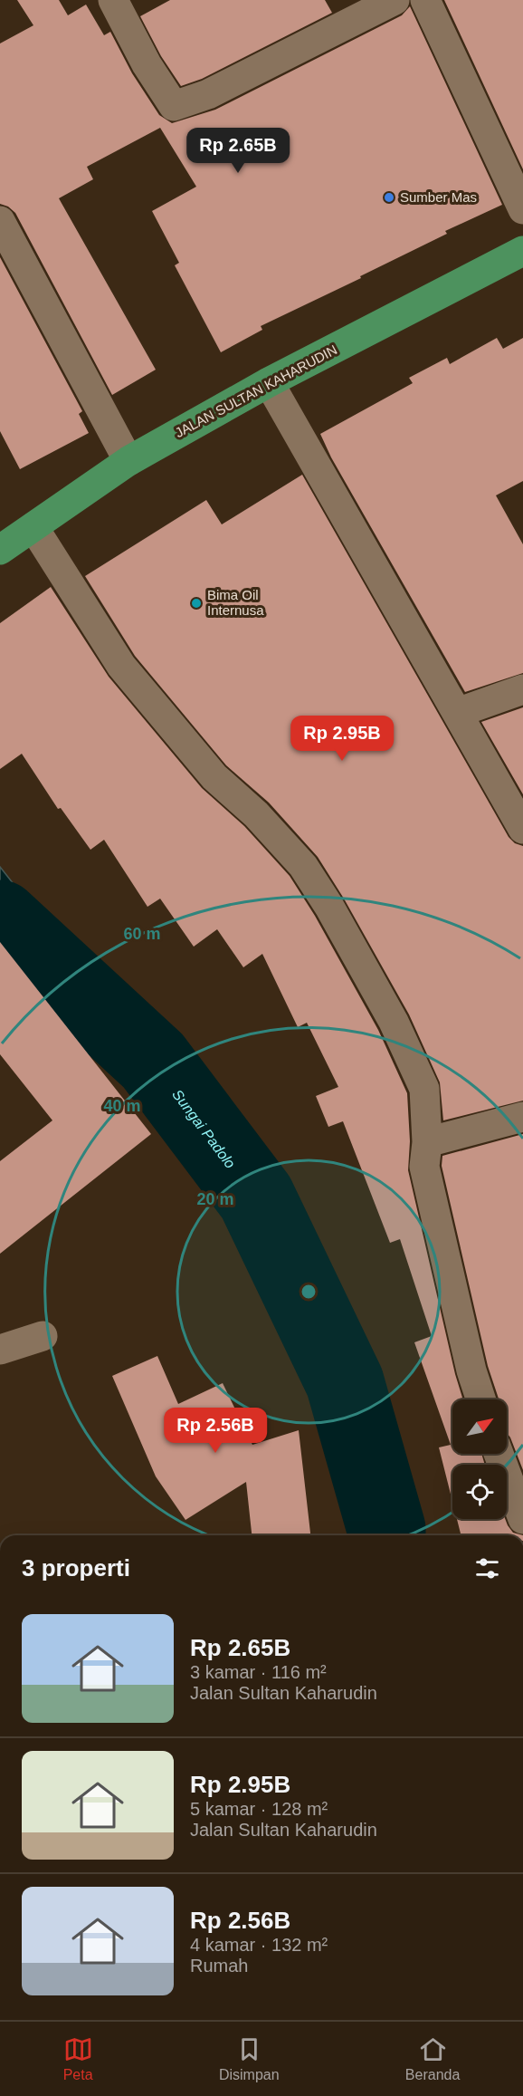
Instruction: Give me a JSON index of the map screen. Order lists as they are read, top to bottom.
{
  "streets": {
    "highway": ["JALAN SULTAN KAHARUDIN"]
  },
  "water": ["Sungai Padolo"],
  "places": ["Sumber Mas", "Bima Oil Internusa"],
  "north": "top right",
  "page": {
    "price": ["Rp 2.65B", "Rp 2.95B", "Rp 2.56B"],
    "heading": "3 properti",
    "list": [
      {
        "name": "Rp 2.65B",
        "note": "3 kamar · 116 m² · Jalan Sultan Kaharudin"
      },
      {
        "name": "Rp 2.95B",
        "note": "5 kamar · 128 m² · Jalan Sultan Kaharudin"
      },
      {
        "name": "Rp 2.56B",
        "note": "4 kamar · 132 m² · Rumah"
      }
    ],
    "tabs": ["Peta", "Disimpan", "Beranda"]
  },
  "rings": ["60 m", "40 m", "20 m"]
}
